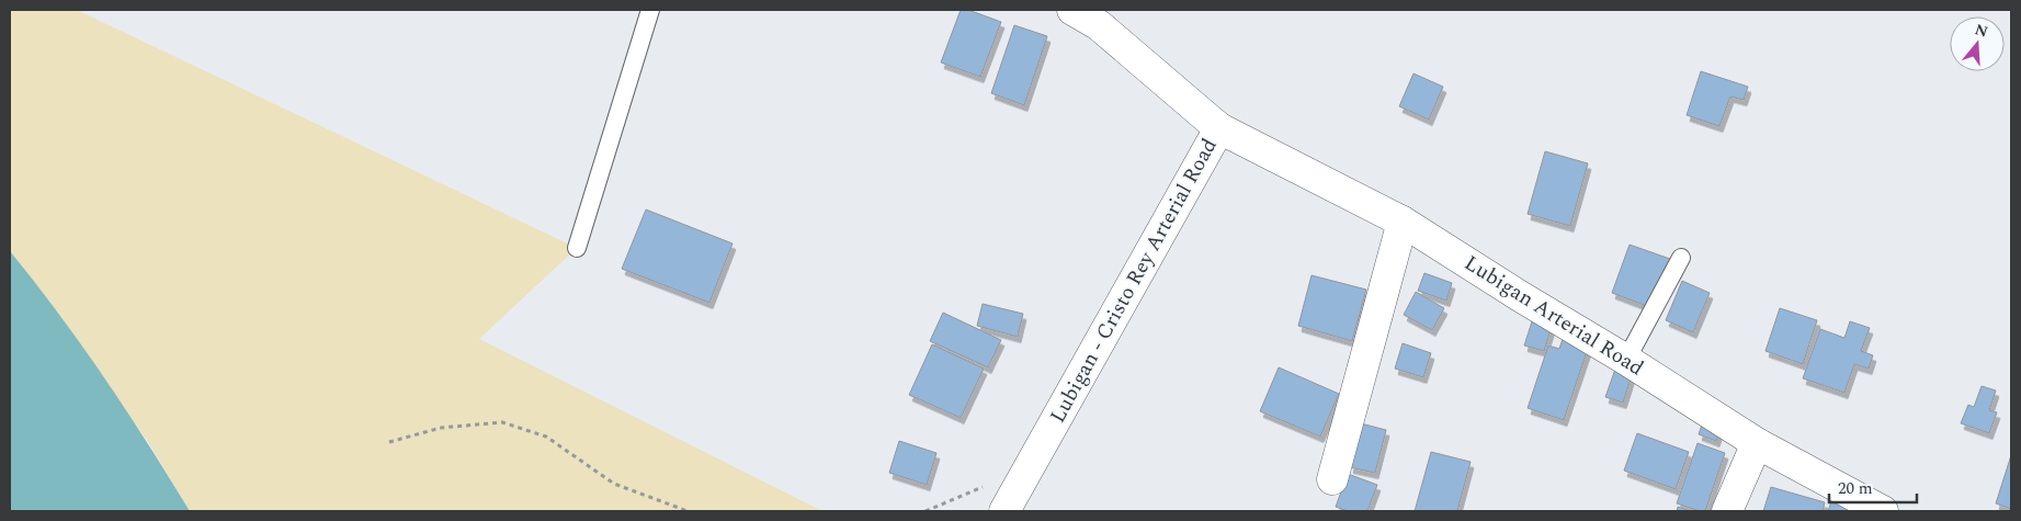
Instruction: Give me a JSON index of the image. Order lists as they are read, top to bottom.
{
  "streets": {
    "main road": ["Lubigan - Cristo Rey Arterial Road", "Lubigan Arterial Road"]
  },
  "crossings": [
    ["Lubigan - Cristo Rey Arterial Road", "Lubigan Arterial Road"]
  ],
  "scale_bar": "20 m",
  "north": "top"
}
